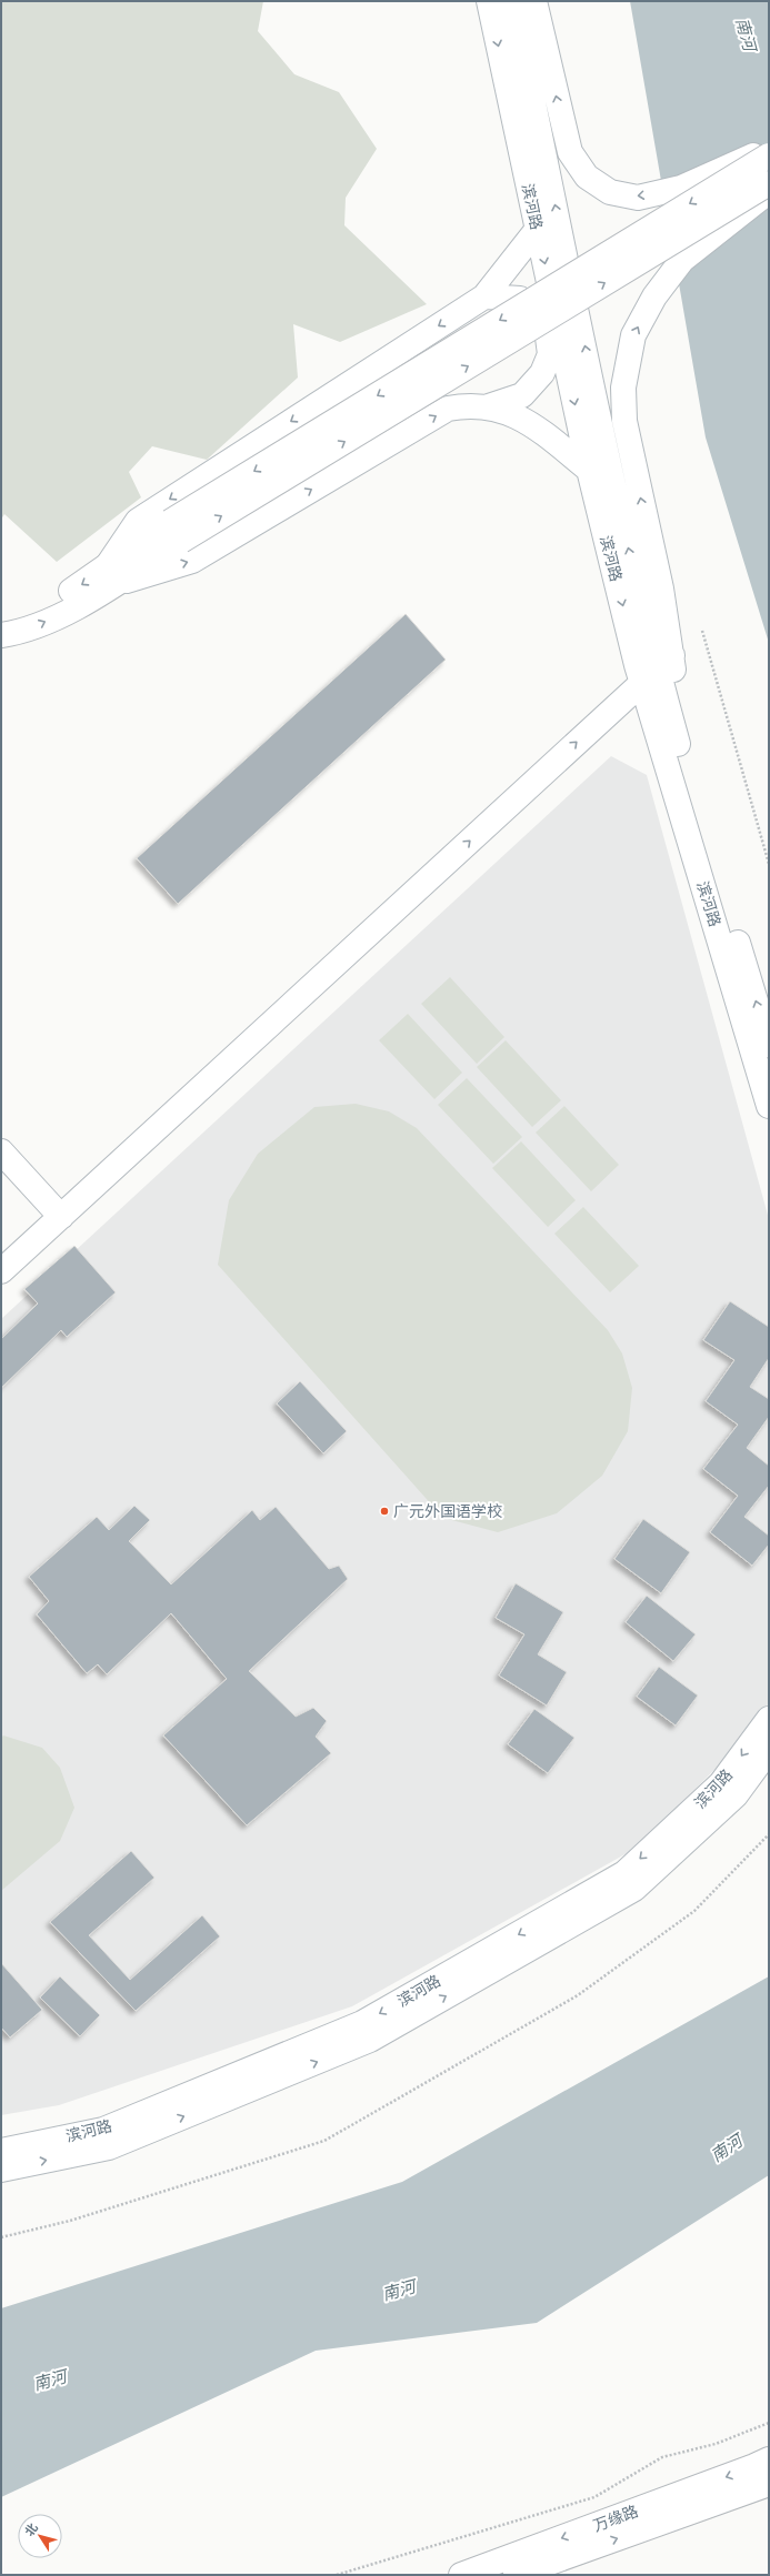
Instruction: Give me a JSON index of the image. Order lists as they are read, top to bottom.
{
  "streets": {
    "main road": ["滨河路", "万缘路"]
  },
  "water": ["南河"],
  "places": ["广元外国语学校"],
  "north": "top left"
}
